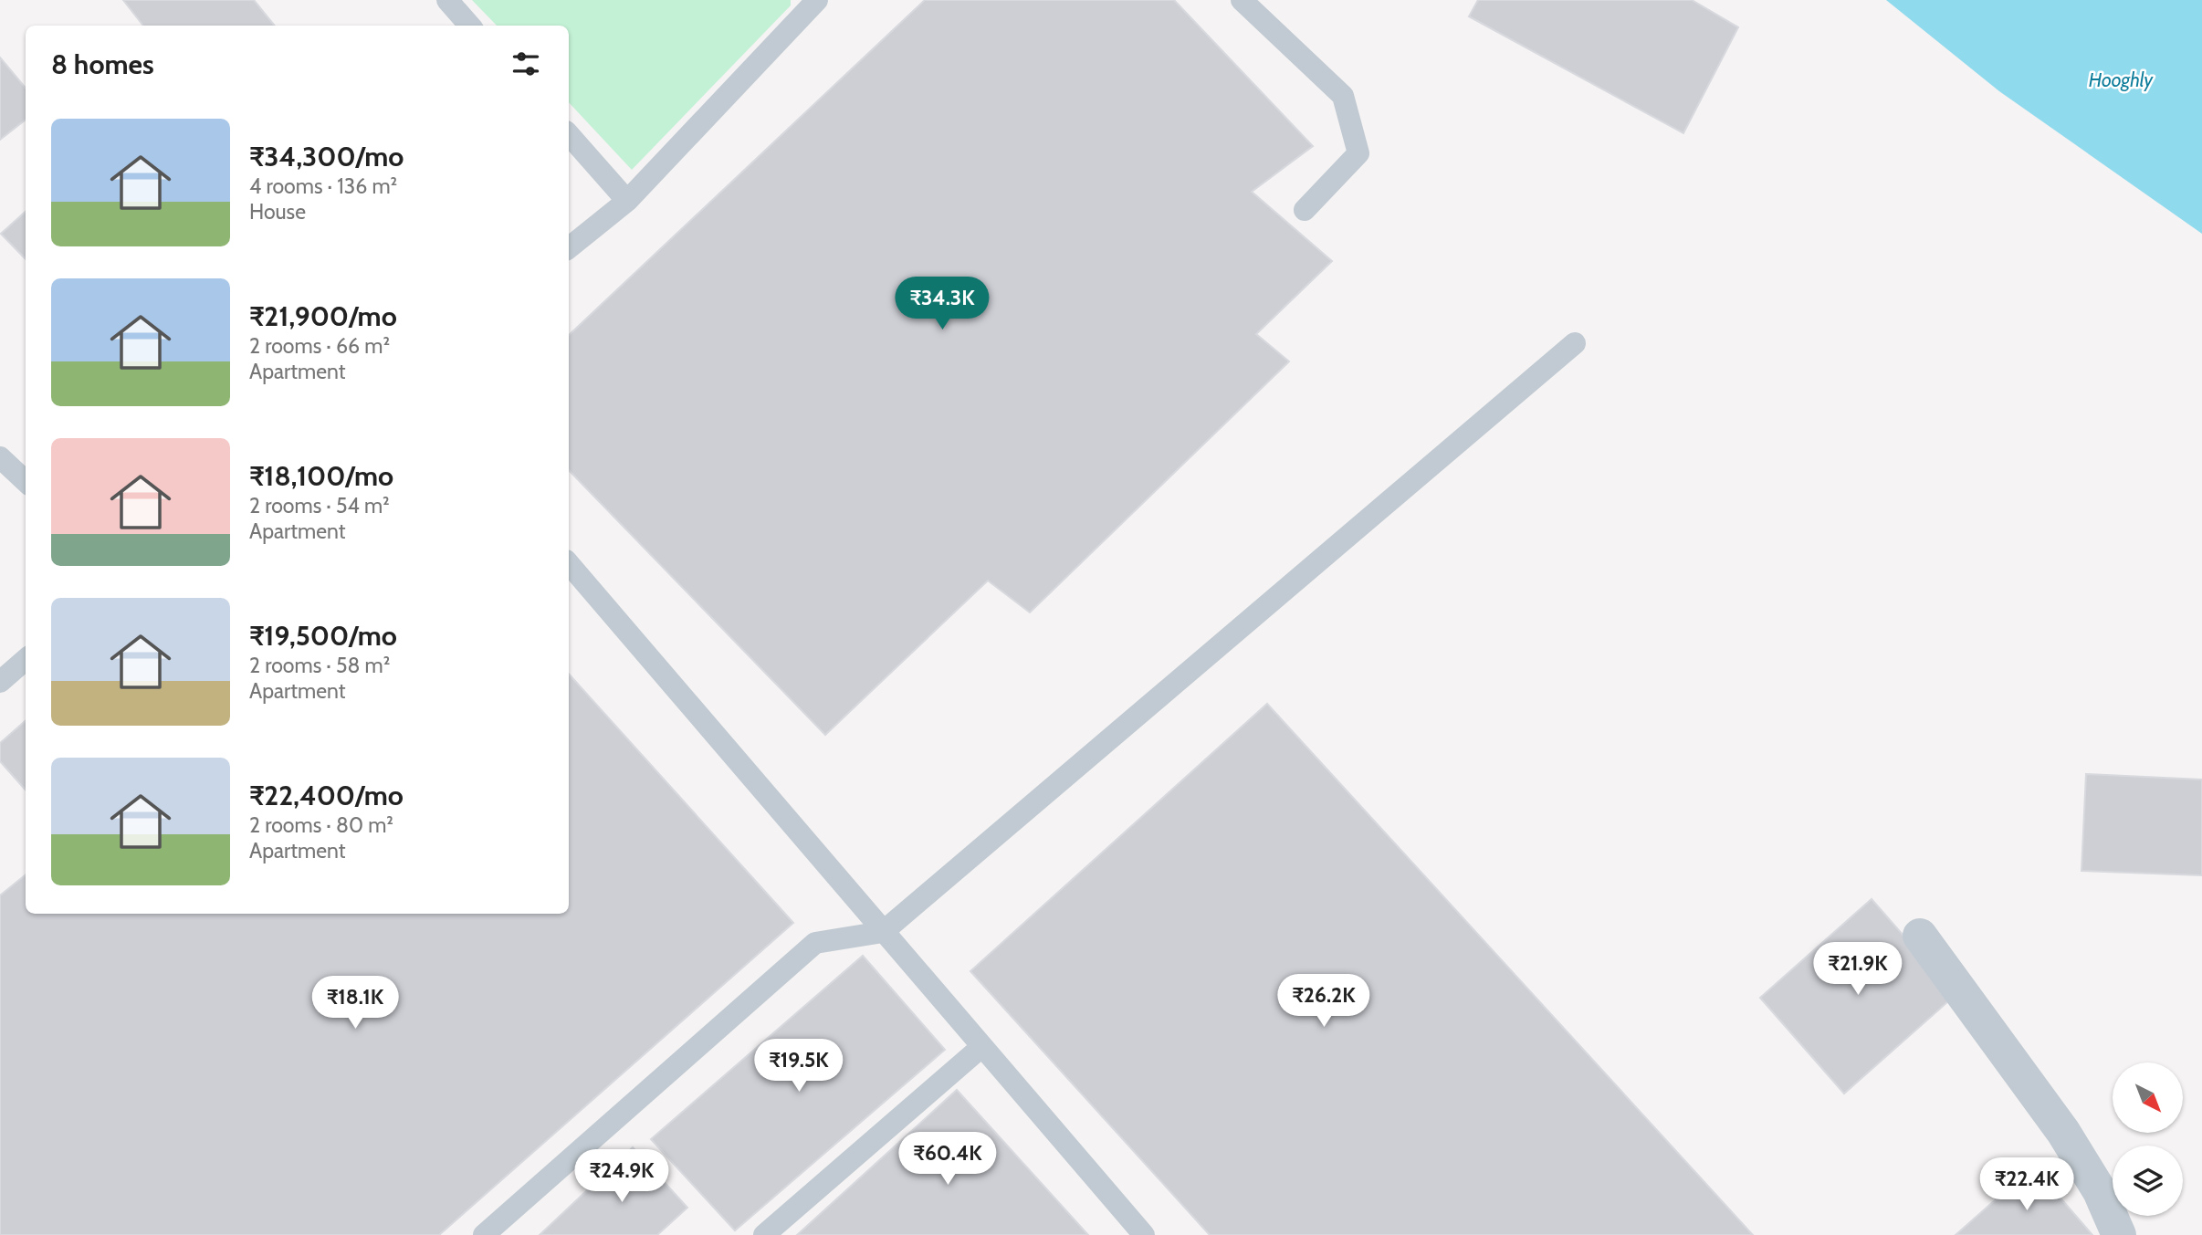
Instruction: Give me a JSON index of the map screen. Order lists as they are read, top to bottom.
{
  "water": ["Hooghly"],
  "north": "bottom right",
  "page": {
    "heading": "8 homes",
    "list": [
      {
        "name": "₹34,300/mo",
        "note": "4 rooms · 136 m² · House"
      },
      {
        "name": "₹21,900/mo",
        "note": "2 rooms · 66 m² · Apartment"
      },
      {
        "name": "₹18,100/mo",
        "note": "2 rooms · 54 m² · Apartment"
      },
      {
        "name": "₹19,500/mo",
        "note": "2 rooms · 58 m² · Apartment"
      },
      {
        "name": "₹22,400/mo",
        "note": "2 rooms · 80 m² · Apartment"
      }
    ],
    "price": [
      "₹34.3K",
      "₹21.9K",
      "₹26.2K",
      "₹18.1K",
      "₹19.5K",
      "₹60.4K",
      "₹24.9K",
      "₹22.4K"
    ]
  }
}
